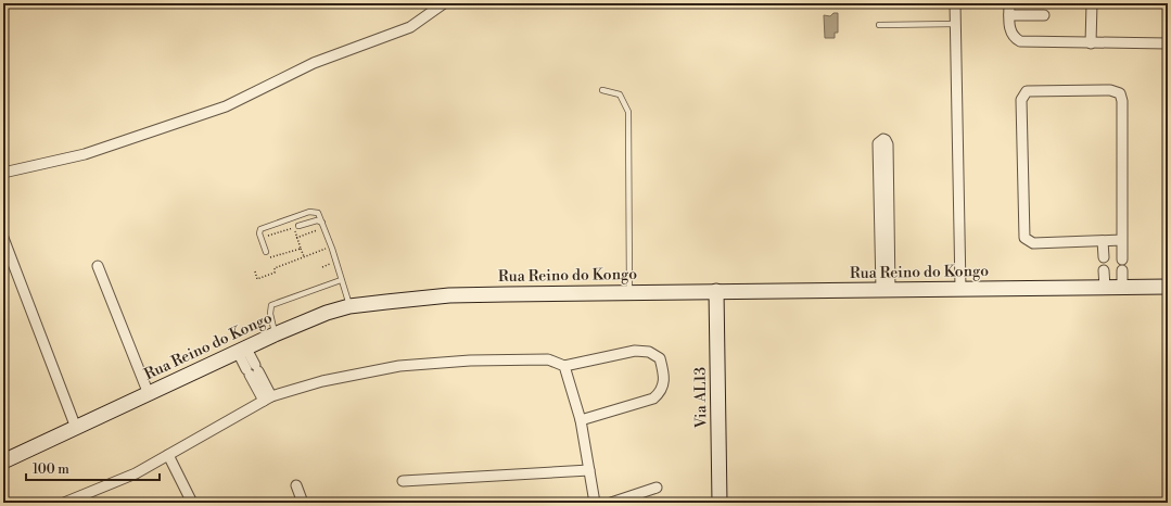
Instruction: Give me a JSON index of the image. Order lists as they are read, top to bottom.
{
  "streets": {
    "street": ["Rua Reino do Kongo", "Via AL13"]
  },
  "crossings": [
    ["Rua Reino do Kongo", "Via AL13"]
  ],
  "scale_bar": "100 m"
}
